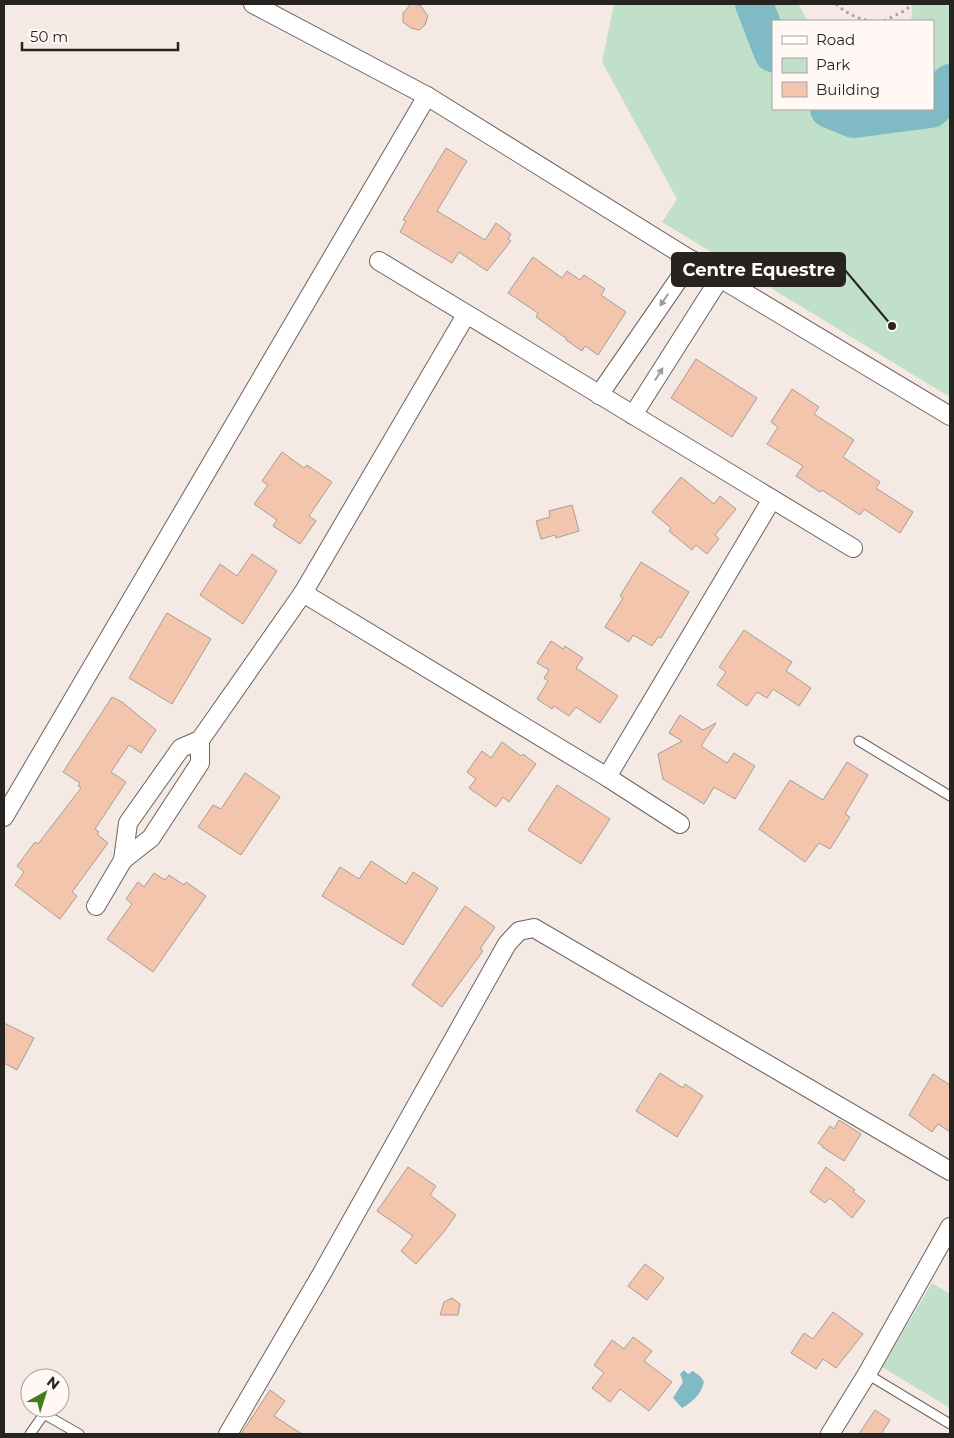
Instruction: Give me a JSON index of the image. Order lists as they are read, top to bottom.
{
  "places": ["Centre Equestre"],
  "legend": ["Road", "Park", "Building"],
  "scale_bar": "50 m",
  "north": "top right"
}
